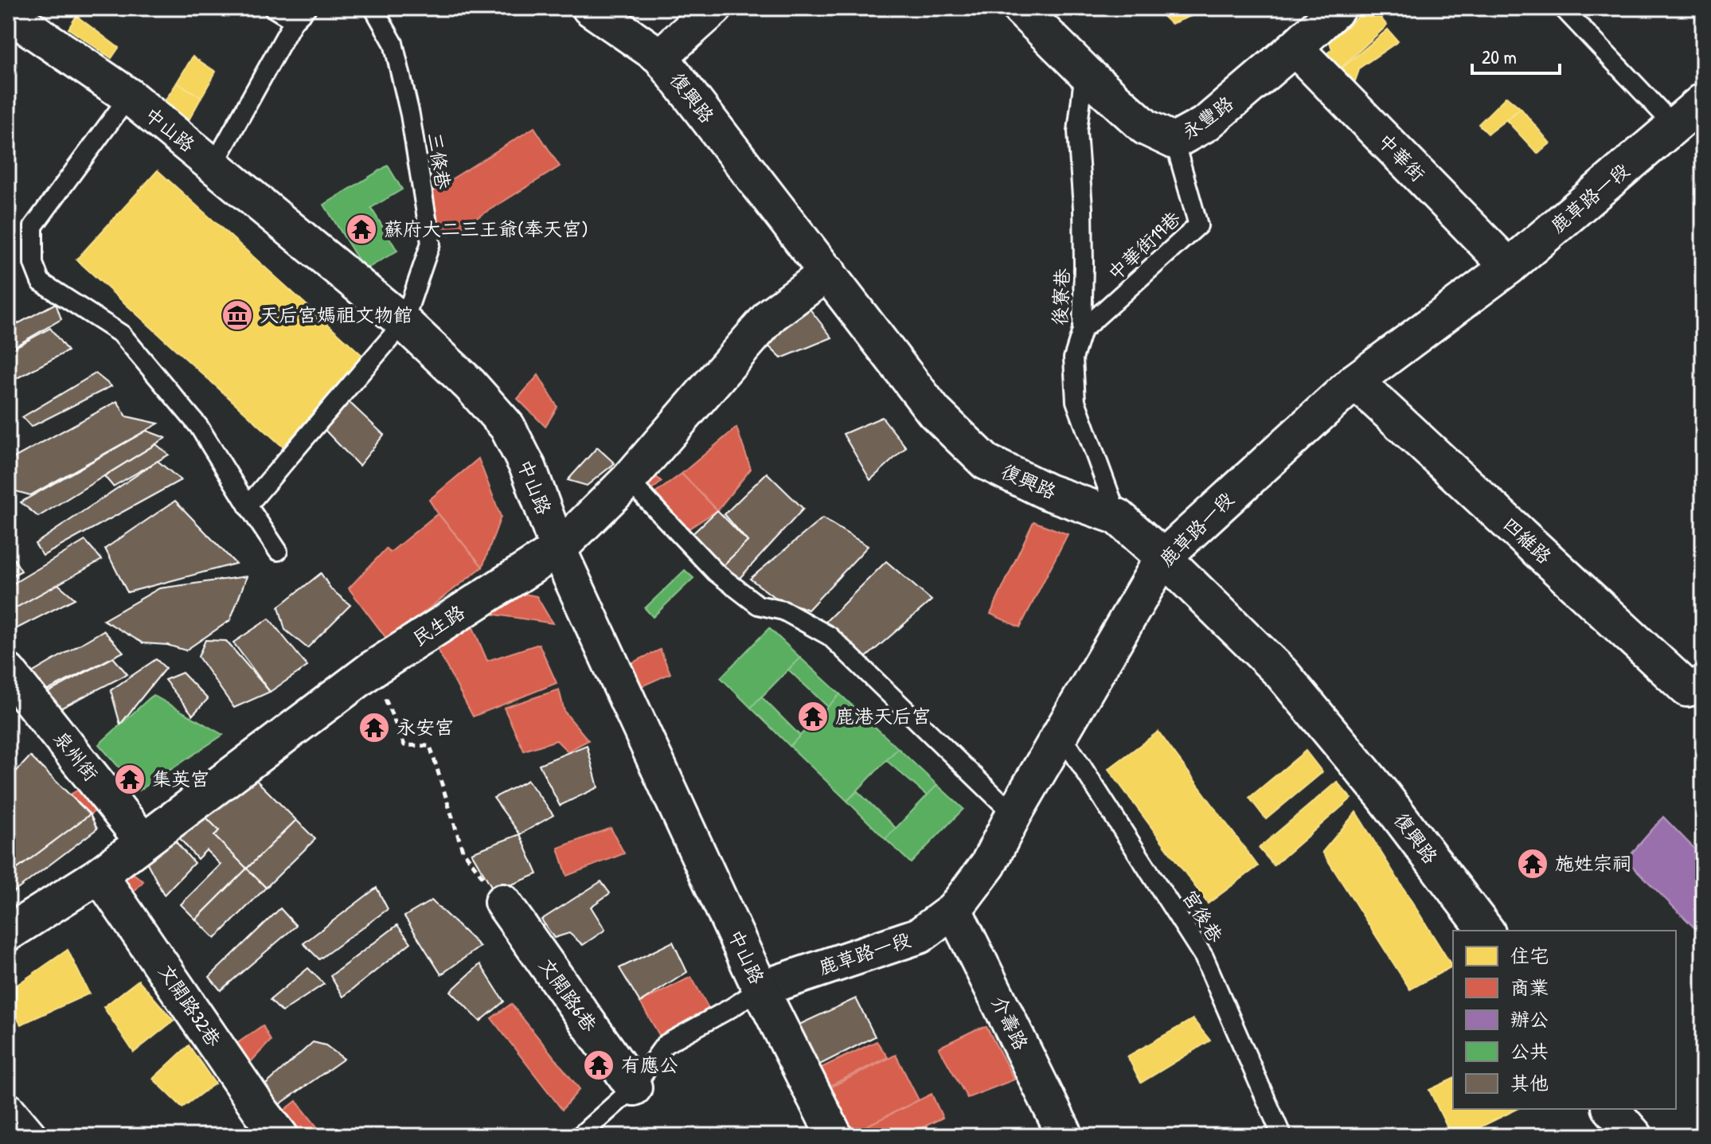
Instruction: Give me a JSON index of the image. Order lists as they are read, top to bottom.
{
  "streets": {
    "street": [
      "復興路",
      "永豐路",
      "中山路",
      "中華街",
      "鹿草路一段",
      "四維路",
      "民生路",
      "泉州街",
      "文開路6巷",
      "文開路32巷",
      "介壽路"
    ],
    "lane": [
      "三條巷",
      "中華街19巷",
      "後寮巷",
      "宮後巷"
    ]
  },
  "crossings": [
    ["復興路", "鹿草路一段"],
    ["復興路", "後寮巷"],
    ["復興路", "民生路"],
    ["永豐路", "中華街"],
    ["永豐路", "中華街19巷"],
    ["永豐路", "後寮巷"],
    ["中山路", "三條巷"],
    ["中山路", "鹿草路一段"],
    ["中山路", "民生路"],
    ["中華街", "鹿草路一段"],
    ["鹿草路一段", "四維路"],
    ["鹿草路一段", "宮後巷"],
    ["鹿草路一段", "介壽路"],
    ["中華街19巷", "後寮巷"],
    ["民生路", "泉州街"],
    ["民生路", "文開路32巷"]
  ],
  "places": {
    "temple": [
      "蘇府大二三王爺(奉天宮)",
      "鹿港天后宮",
      "永安宮",
      "集英宮",
      "施姓宗祠",
      "有應公"
    ],
    "museum": ["天后宮媽祖文物館"]
  },
  "legend": [
    "住宅",
    "商業",
    "辦公",
    "公共",
    "其他"
  ],
  "scale_bar": "20 m"
}
